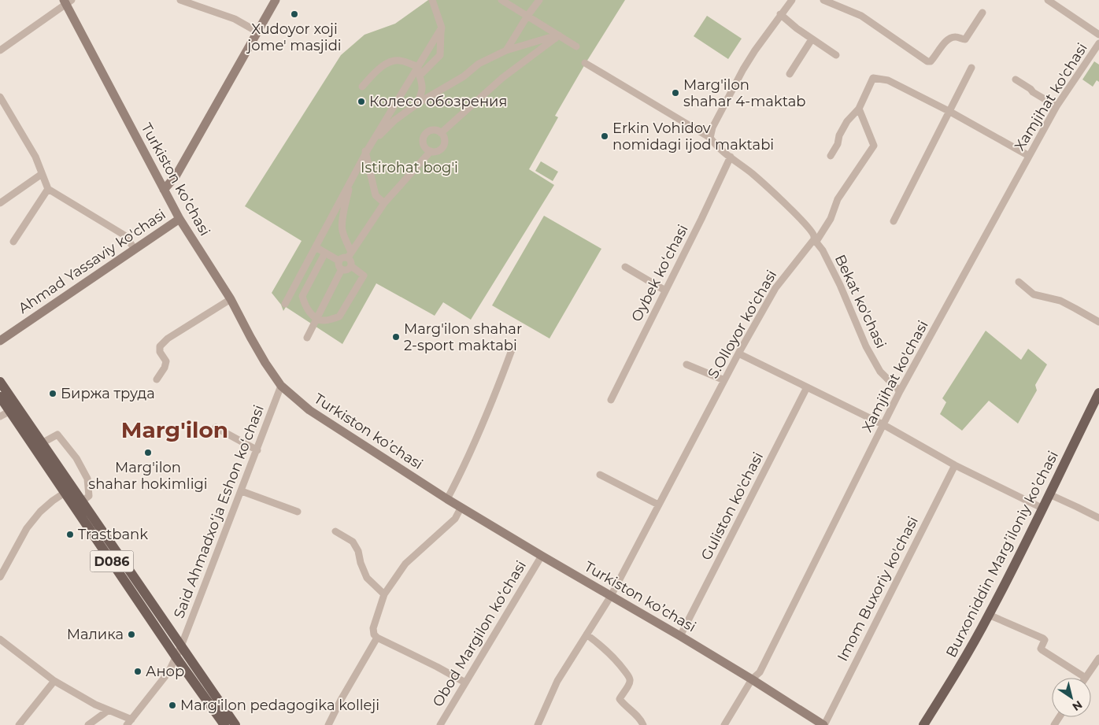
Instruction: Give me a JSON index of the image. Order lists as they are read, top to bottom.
{
  "streets": {
    "main road": [
      "Turkiston ko’chasi",
      "Ahmad Yassaviy ko'chasi",
      "Burxoniddin Marg’iloniy ko’chasi",
      "D086"
    ],
    "street": [
      "Xamjihat ko'chasi",
      "Oybek koʻchasi",
      "Bekat ko'chasi",
      "S.Olloyor koʻchasi",
      "Guliston ko'chasi",
      "Said Ahmadxoʻja Eshon koʻchasi",
      "Imom Buxoriy ko'chasi",
      "Obod Margilon koʻchasi"
    ]
  },
  "crossings": [
    ["Xamjihat ko'chasi", "Turkiston ko’chasi"],
    ["Xamjihat ko'chasi", "Bekat ko'chasi"],
    ["Turkiston ko’chasi", "Ahmad Yassaviy ko'chasi"],
    ["Turkiston ko’chasi", "S.Olloyor koʻchasi"],
    ["Turkiston ko’chasi", "Guliston ko'chasi"],
    ["Turkiston ko’chasi", "Said Ahmadxoʻja Eshon koʻchasi"],
    ["Turkiston ko’chasi", "Imom Buxoriy ko'chasi"],
    ["Turkiston ko’chasi", "Obod Margilon koʻchasi"],
    ["Bekat ko'chasi", "S.Olloyor koʻchasi"],
    ["Said Ahmadxoʻja Eshon koʻchasi", "D086"]
  ],
  "districts": ["Marg'ilon"],
  "parks": ["Istirohat bog'i"],
  "places": [
    "Xudoyor xoji jome' masjidi",
    "Marg'ilon shahar 4-maktab",
    "Колесо обозрения",
    "Erkin Vohidov nomidagi ijod maktabi",
    "Marg'ilon shahar 2-sport maktabi",
    "Биржа труда",
    "Marg'ilon shahar hokimligi",
    "Trastbank",
    "Малика",
    "Анор",
    "Marg'ilon pedagogika kolleji"
  ],
  "north": "bottom right"
}
